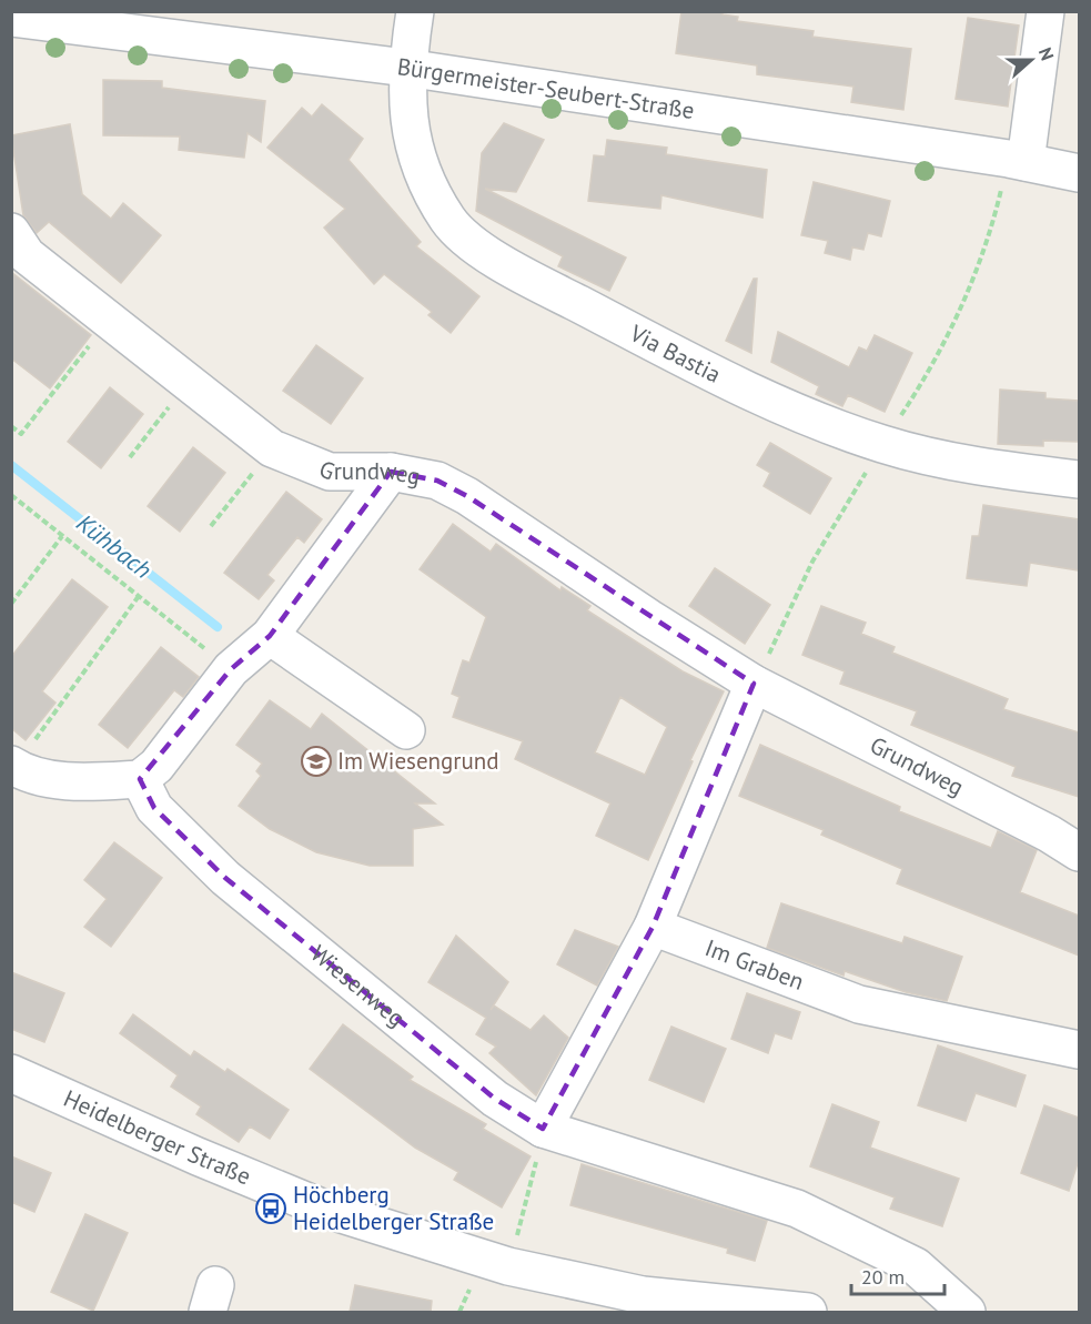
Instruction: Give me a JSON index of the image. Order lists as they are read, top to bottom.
{
  "streets": {
    "street": [
      "Bürgermeister-Seubert-Straße",
      "Via Bastia",
      "Grundweg",
      "Im Graben",
      "Wiesenweg",
      "Heidelberger Straße"
    ]
  },
  "crossings": [
    ["Bürgermeister-Seubert-Straße", "Via Bastia"]
  ],
  "water": ["Kühbach"],
  "places": {
    "school or university": ["Im Wiesengrund"],
    "bus stop": ["Höchberg Heidelberger Straße"]
  },
  "scale_bar": "20 m",
  "north": "right"
}
